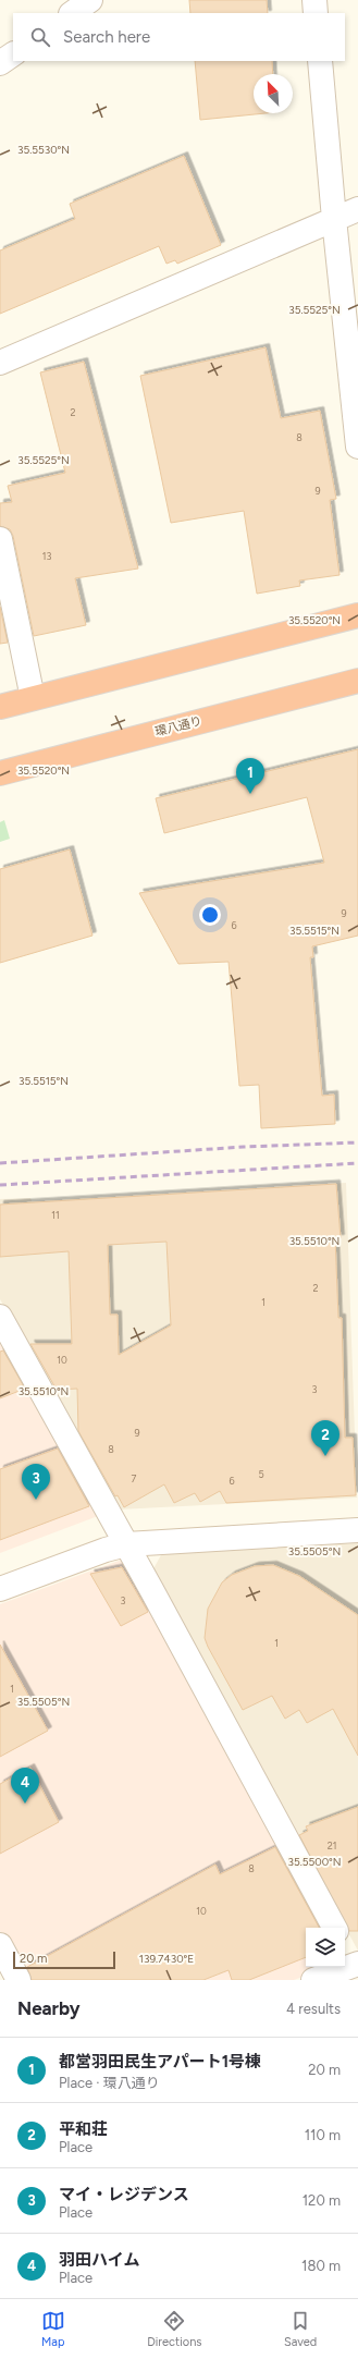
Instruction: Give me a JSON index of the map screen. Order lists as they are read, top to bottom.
{
  "streets": {
    "highway": ["環八通り"]
  },
  "house_numbers": [
    "2",
    "8",
    "9",
    "13",
    "9",
    "6",
    "11",
    "2",
    "1",
    "10",
    "3",
    "9",
    "8",
    "5",
    "7",
    "6",
    "3",
    "1",
    "1",
    "21",
    "8",
    "10"
  ],
  "scale_bar": "20 m",
  "north": "top left",
  "page": {
    "search": "Search here",
    "pins": [
      "1",
      "2",
      "3",
      "4"
    ],
    "scale": "20 m",
    "heading": ["Nearby", "4 results"],
    "list": [
      {
        "mark": "1",
        "name": "都営羽田民生アパート1号棟",
        "note": "Place · 環八通り",
        "value": "20 m"
      },
      {
        "mark": "2",
        "name": "平和荘",
        "note": "Place",
        "value": "110 m"
      },
      {
        "mark": "3",
        "name": "マイ・レジデンス",
        "note": "Place",
        "value": "120 m"
      },
      {
        "mark": "4",
        "name": "羽田ハイム",
        "note": "Place",
        "value": "180 m"
      }
    ],
    "nav": ["Map", "Directions", "Saved"]
  },
  "coordinates": [
    "35.5530°N",
    "35.5525°N",
    "35.5520°N",
    "35.5515°N",
    "35.5510°N",
    "35.5505°N",
    "35.5500°N",
    "139.7430°E"
  ]
}
